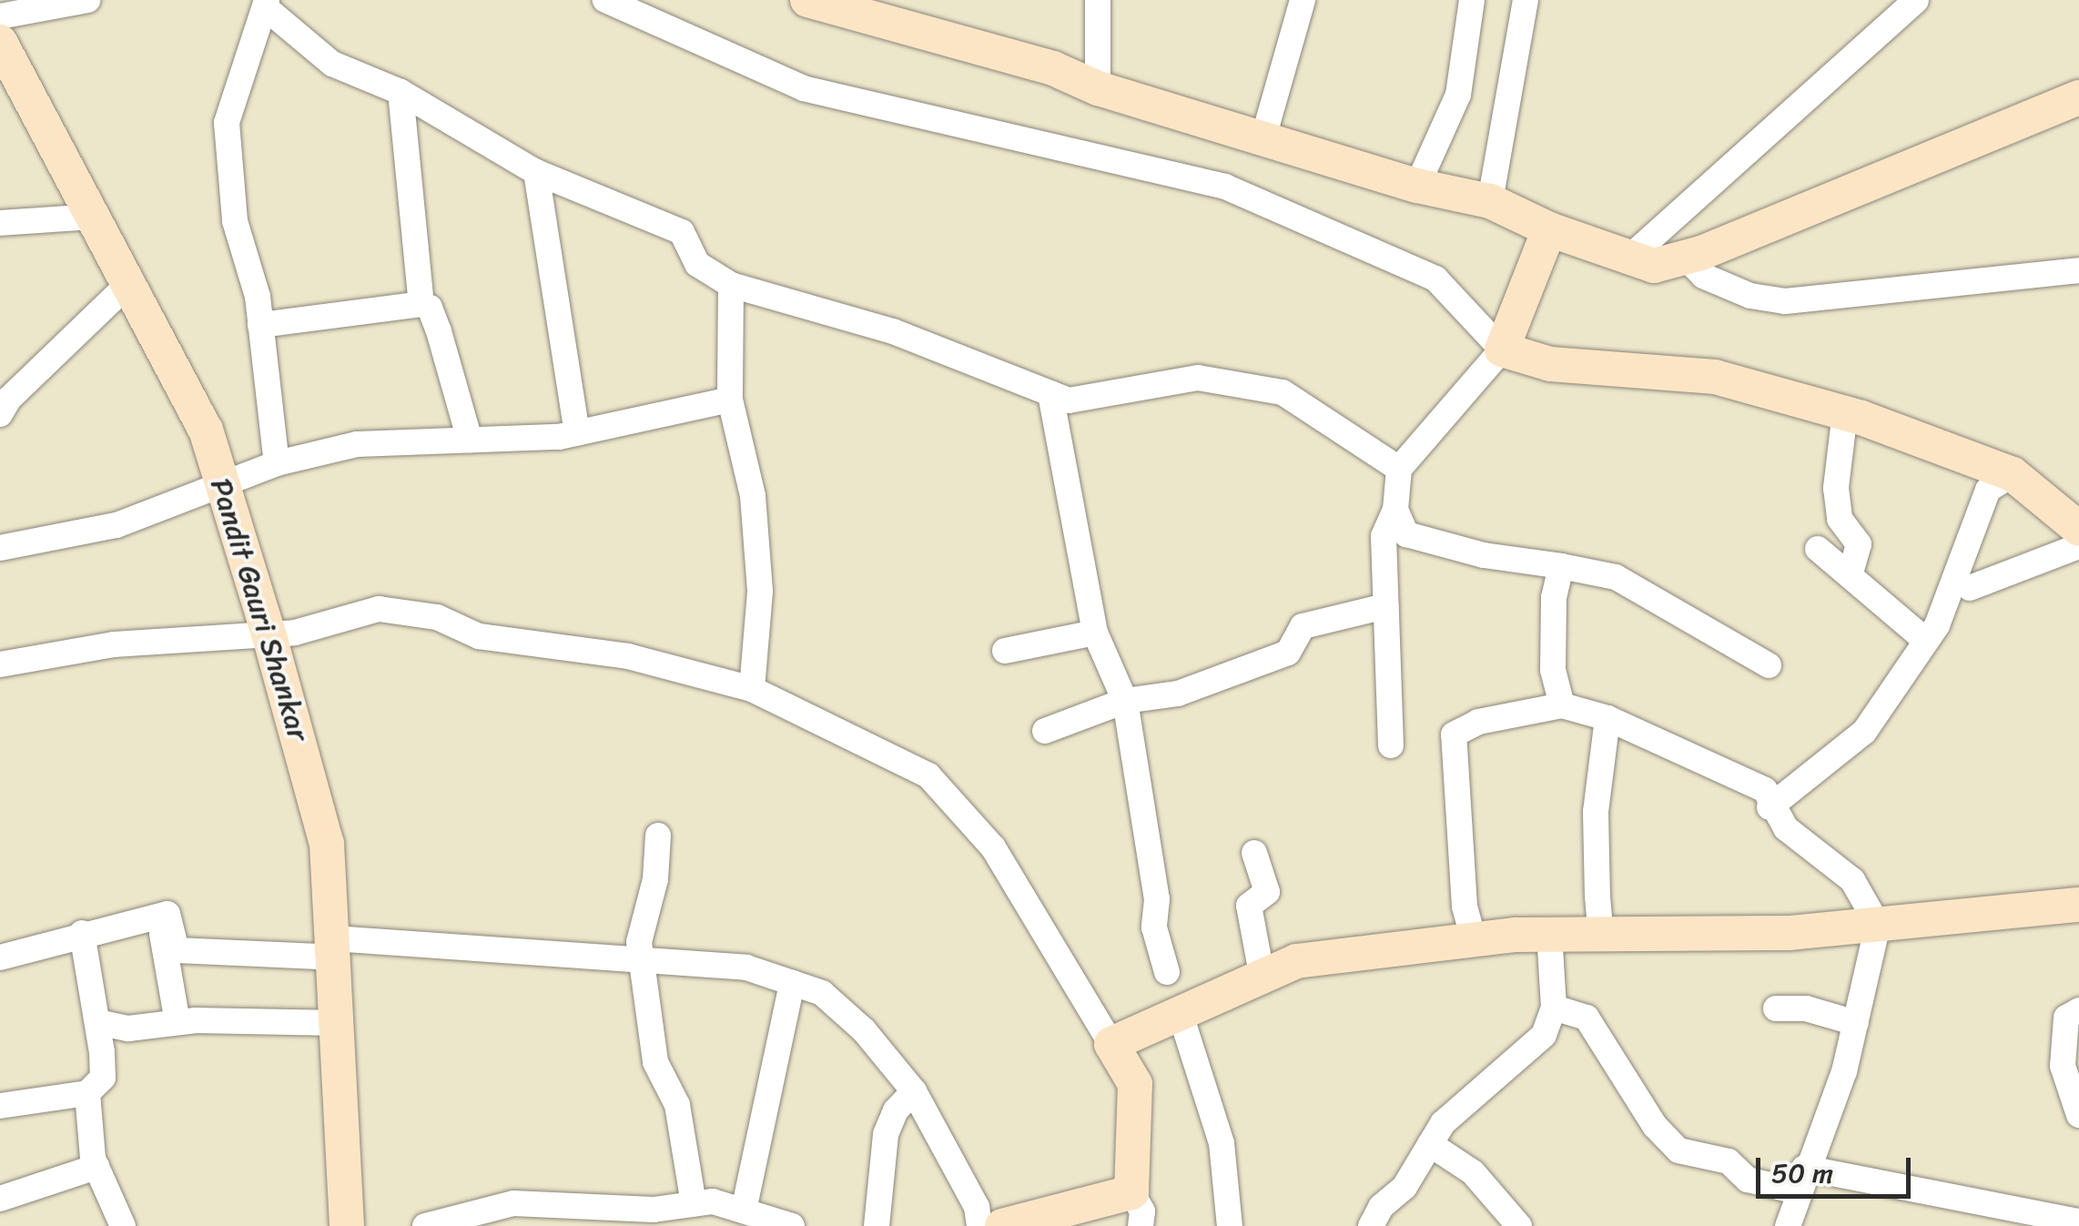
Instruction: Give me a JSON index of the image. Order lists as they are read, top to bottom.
{
  "streets": {
    "street": ["Pandit Gauri Shankar"]
  },
  "scale_bar": "50 m"
}
